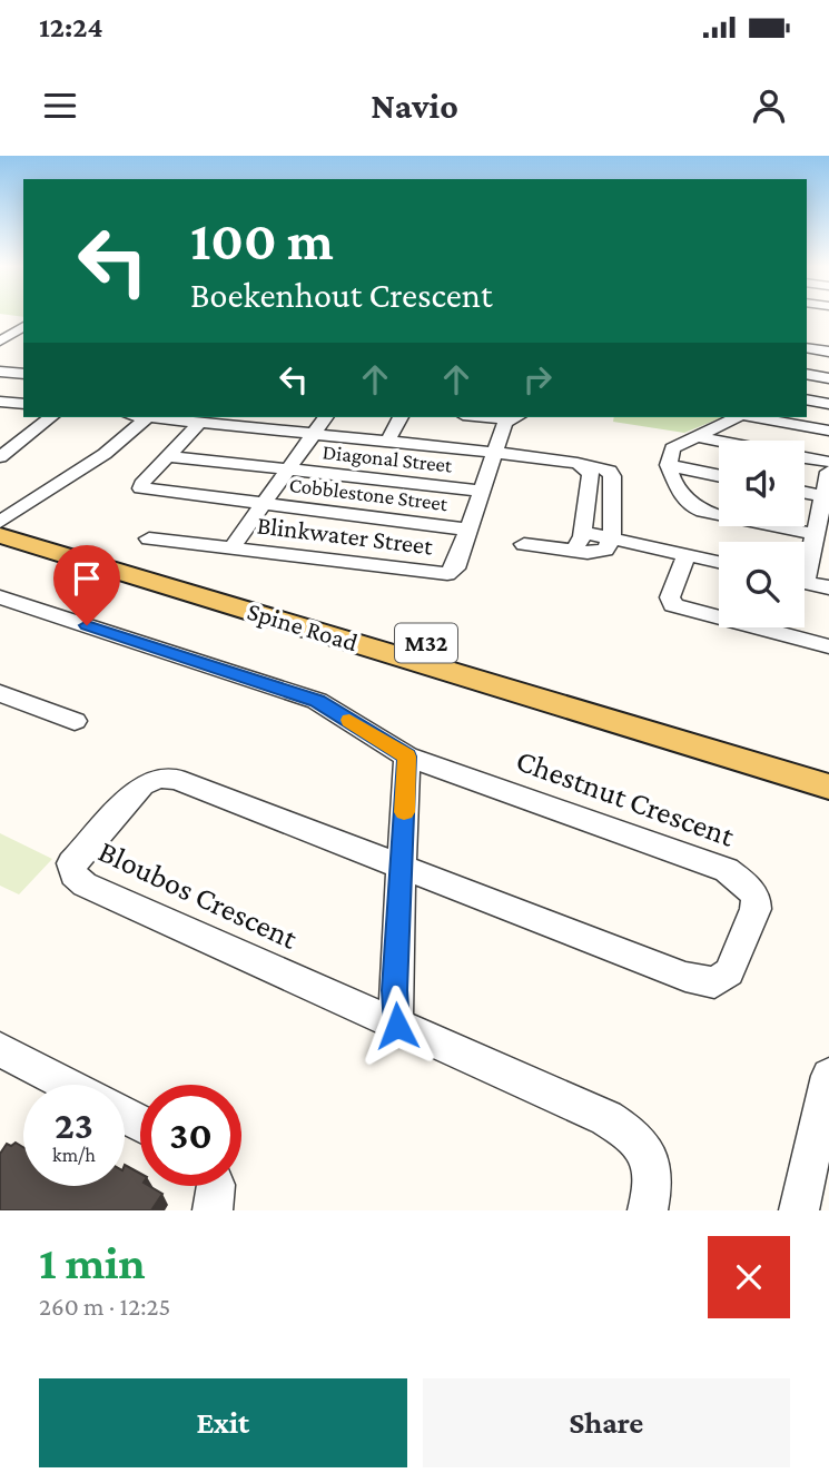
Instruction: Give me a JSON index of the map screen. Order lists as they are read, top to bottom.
{
  "streets": {
    "main road": ["Spine Road", "M32"],
    "street": [
      "Diagonal Street",
      "Cobblestone Street",
      "Blinkwater Street",
      "Chestnut Crescent",
      "Bloubos Crescent"
    ]
  },
  "crossings": [
    ["Diagonal Street", "Cobblestone Street"],
    ["Diagonal Street", "Blinkwater Street"],
    ["Cobblestone Street", "Blinkwater Street"],
    ["Chestnut Crescent", "Bloubos Crescent"]
  ],
  "page": {
    "status": "12:24",
    "header": "Navio",
    "turn": ["100 m", "Boekenhout Crescent"],
    "speed": "23 km/h",
    "limit": "30",
    "heading": ["1 min", "260 m · 12:25"],
    "buttons": ["Exit", "Share"]
  }
}
